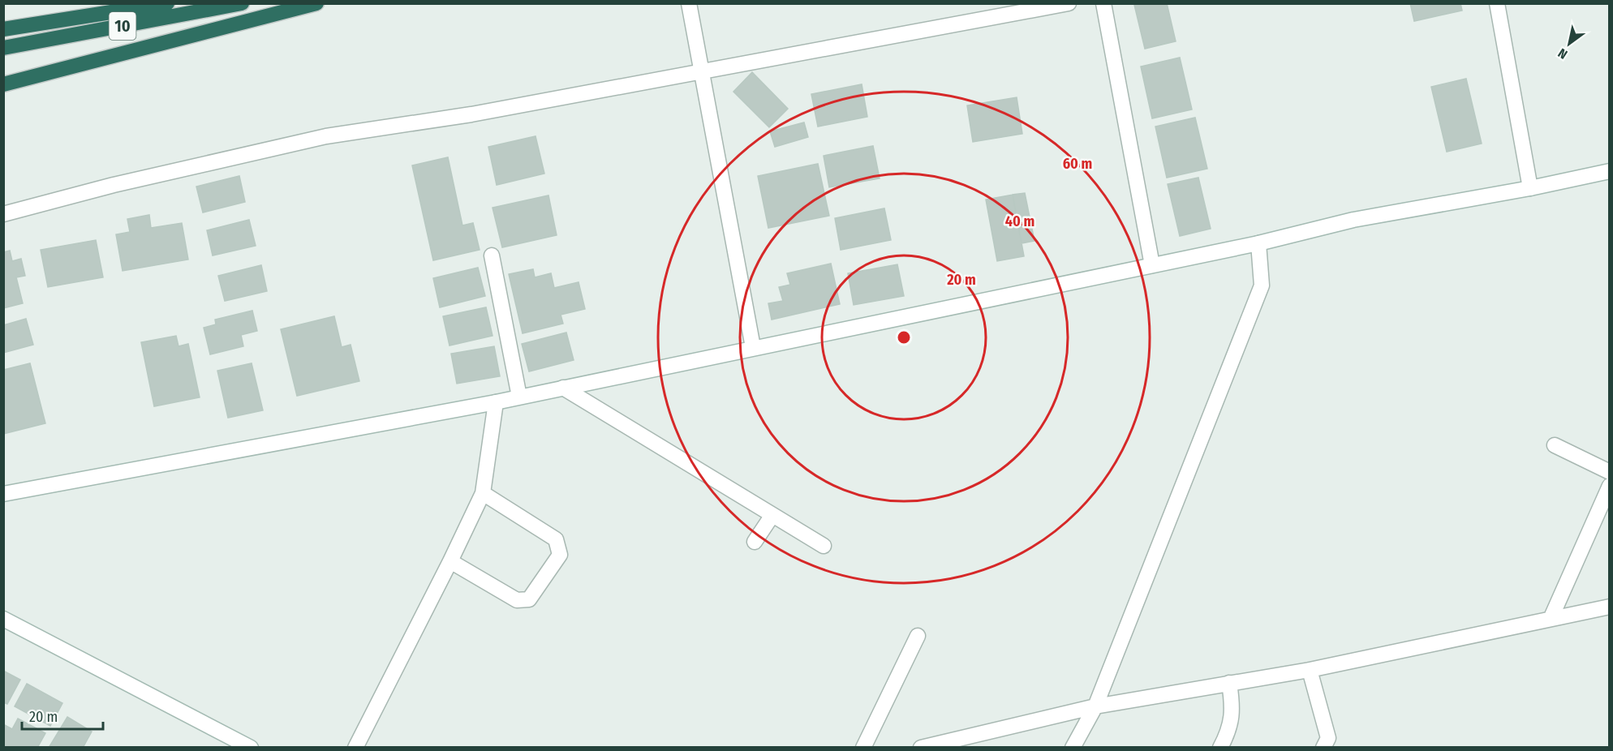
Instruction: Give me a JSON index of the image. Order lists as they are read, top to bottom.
{
  "streets": {
    "highway": ["10"]
  },
  "scale_bar": "20 m",
  "north": "bottom left",
  "rings": ["60 m", "40 m", "20 m"]
}
